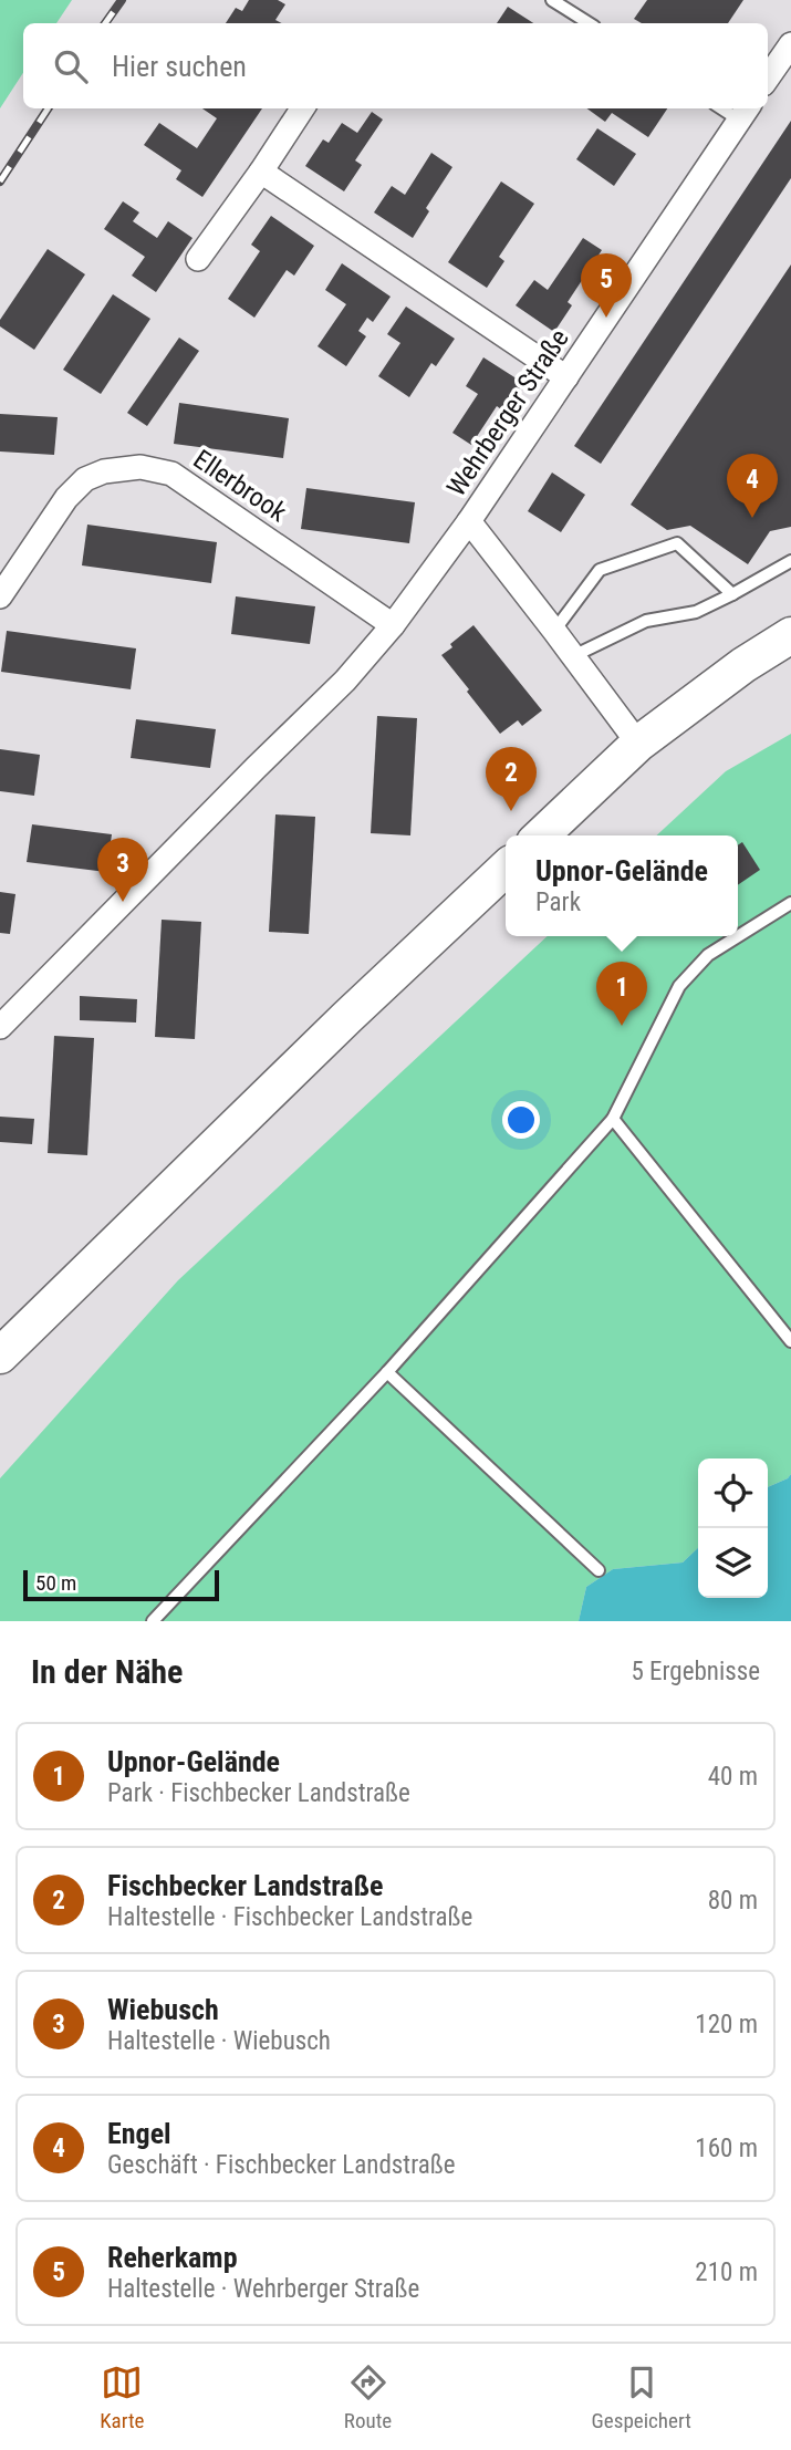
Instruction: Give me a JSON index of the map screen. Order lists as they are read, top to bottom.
{
  "streets": {
    "street": ["Wehrberger Straße", "Ellerbrook"]
  },
  "scale_bar": "50 m",
  "page": {
    "search": "Hier suchen",
    "pins": [
      "5",
      "4",
      "2",
      "3",
      "1"
    ],
    "popup": ["Upnor-Gelände", "Park"],
    "scale": "50 m",
    "heading": ["In der Nähe", "5 Ergebnisse"],
    "list": [
      {
        "mark": "1",
        "name": "Upnor-Gelände",
        "note": "Park · Fischbecker Landstraße",
        "value": "40 m"
      },
      {
        "mark": "2",
        "name": "Fischbecker Landstraße",
        "note": "Haltestelle · Fischbecker Landstraße",
        "value": "80 m"
      },
      {
        "mark": "3",
        "name": "Wiebusch",
        "note": "Haltestelle · Wiebusch",
        "value": "120 m"
      },
      {
        "mark": "4",
        "name": "Engel",
        "note": "Geschäft · Fischbecker Landstraße",
        "value": "160 m"
      },
      {
        "mark": "5",
        "name": "Reherkamp",
        "note": "Haltestelle · Wehrberger Straße",
        "value": "210 m"
      }
    ],
    "nav": ["Karte", "Route", "Gespeichert"]
  }
}
